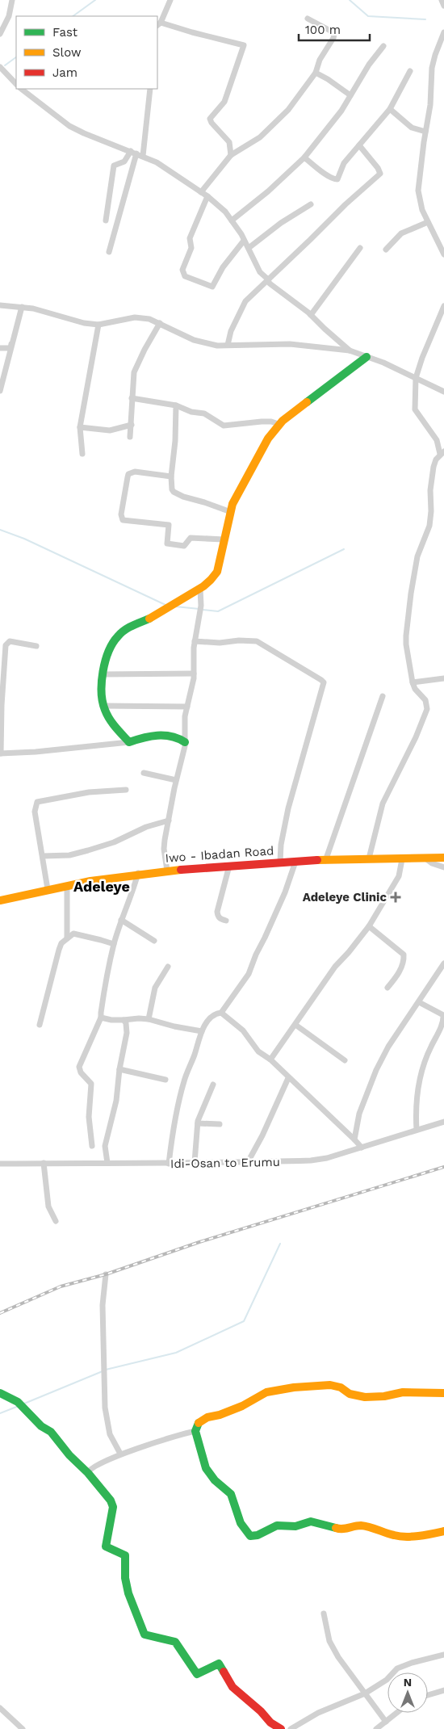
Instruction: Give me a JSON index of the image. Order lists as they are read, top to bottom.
{
  "streets": {
    "street": ["Iwo - Ibadan Road", "Idi-Osan to Erumu"]
  },
  "districts": ["Adeleye"],
  "places": {
    "health": ["Adeleye Clinic"]
  },
  "legend": ["Fast", "Slow", "Jam"],
  "scale_bar": "100 m",
  "north": "top"
}
